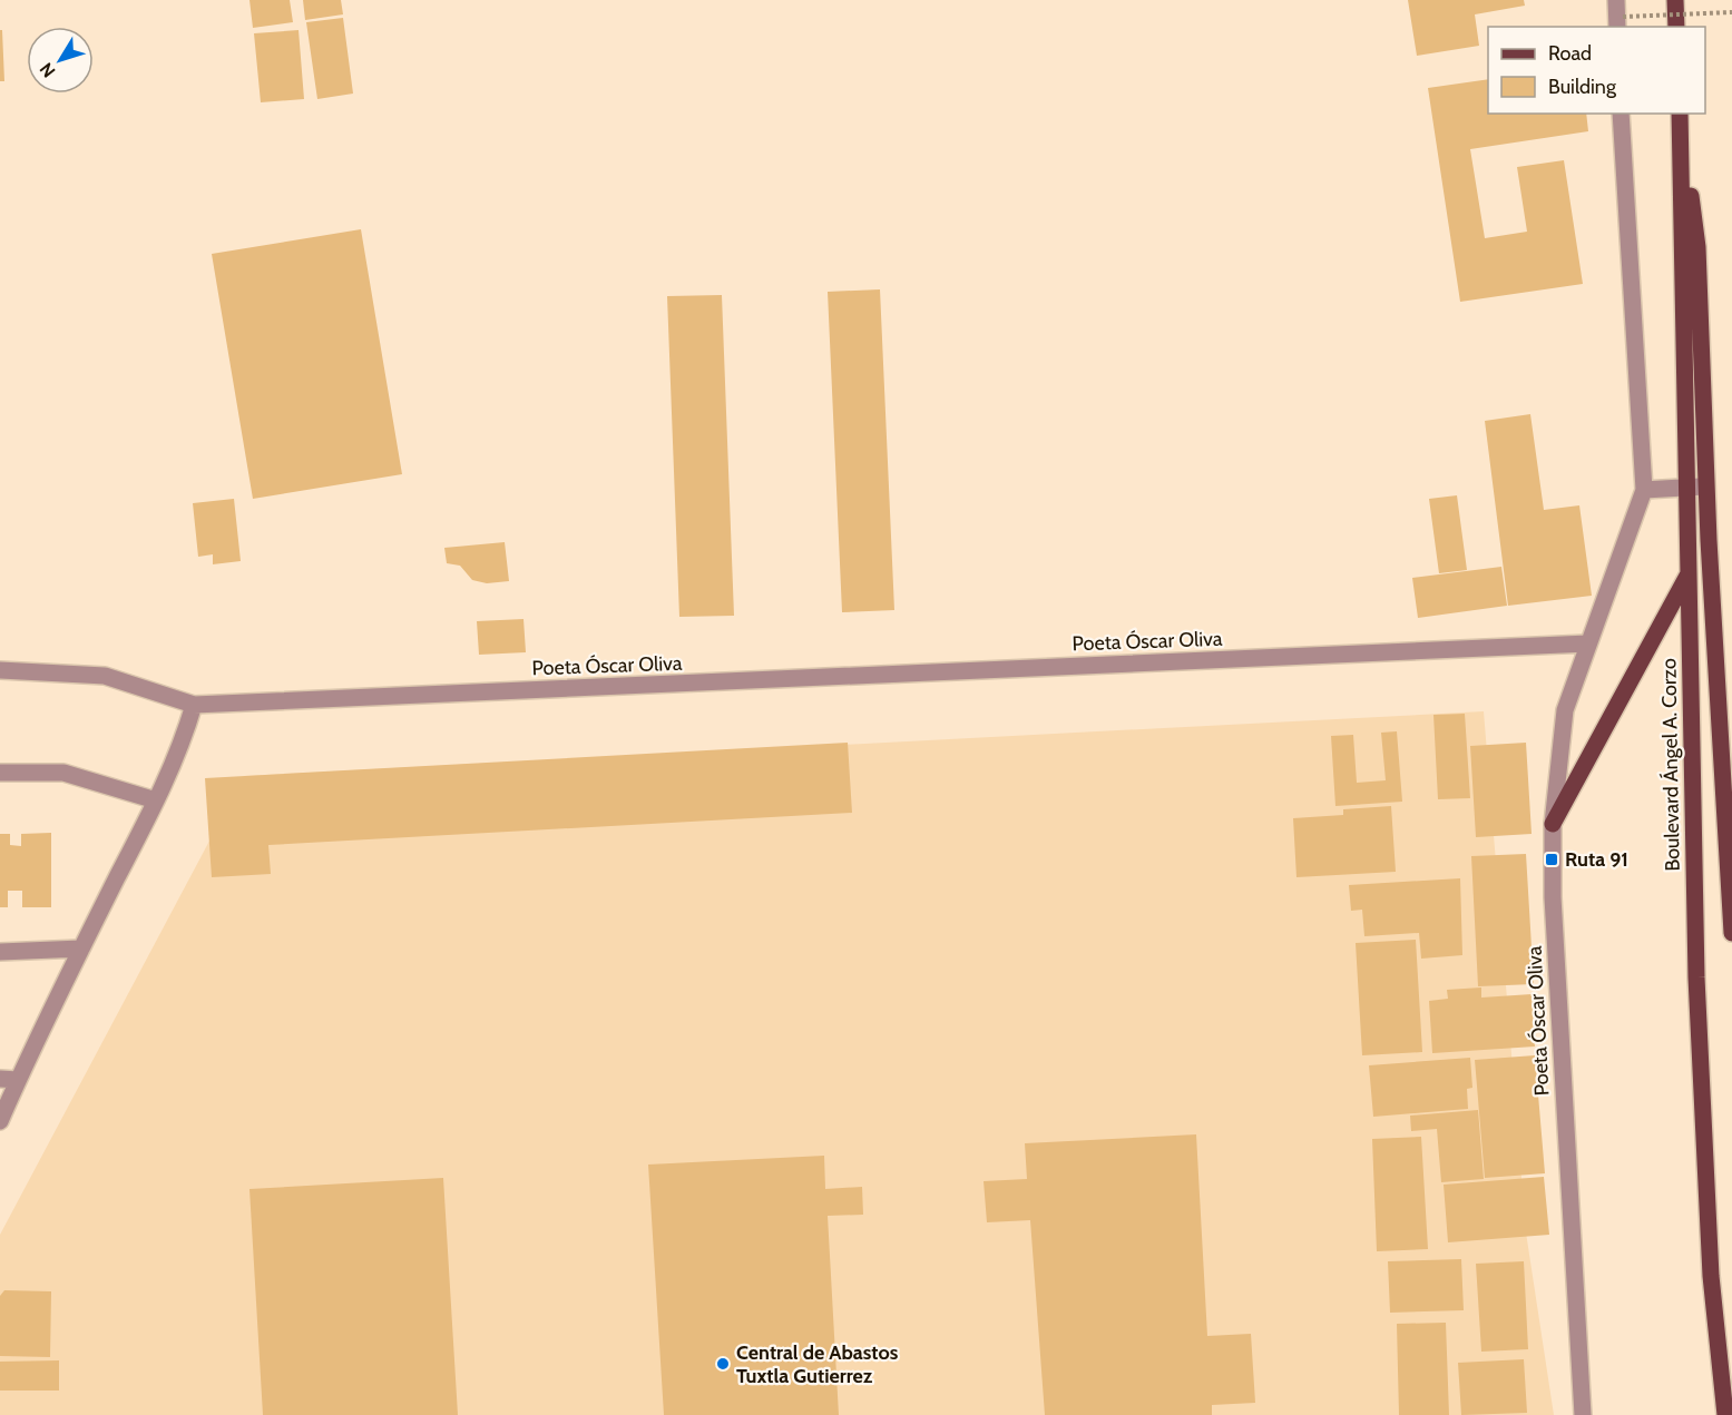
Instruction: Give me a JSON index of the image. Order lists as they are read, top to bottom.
{
  "streets": {
    "main road": ["Boulevard Ángel A. Corzo"],
    "street": ["Poeta Óscar Oliva"]
  },
  "places": {
    "transit": ["Ruta 91"],
    "other": ["Central de Abastos Tuxtla Gutierrez"]
  },
  "legend": ["Road", "Building"],
  "north": "bottom left"
}
